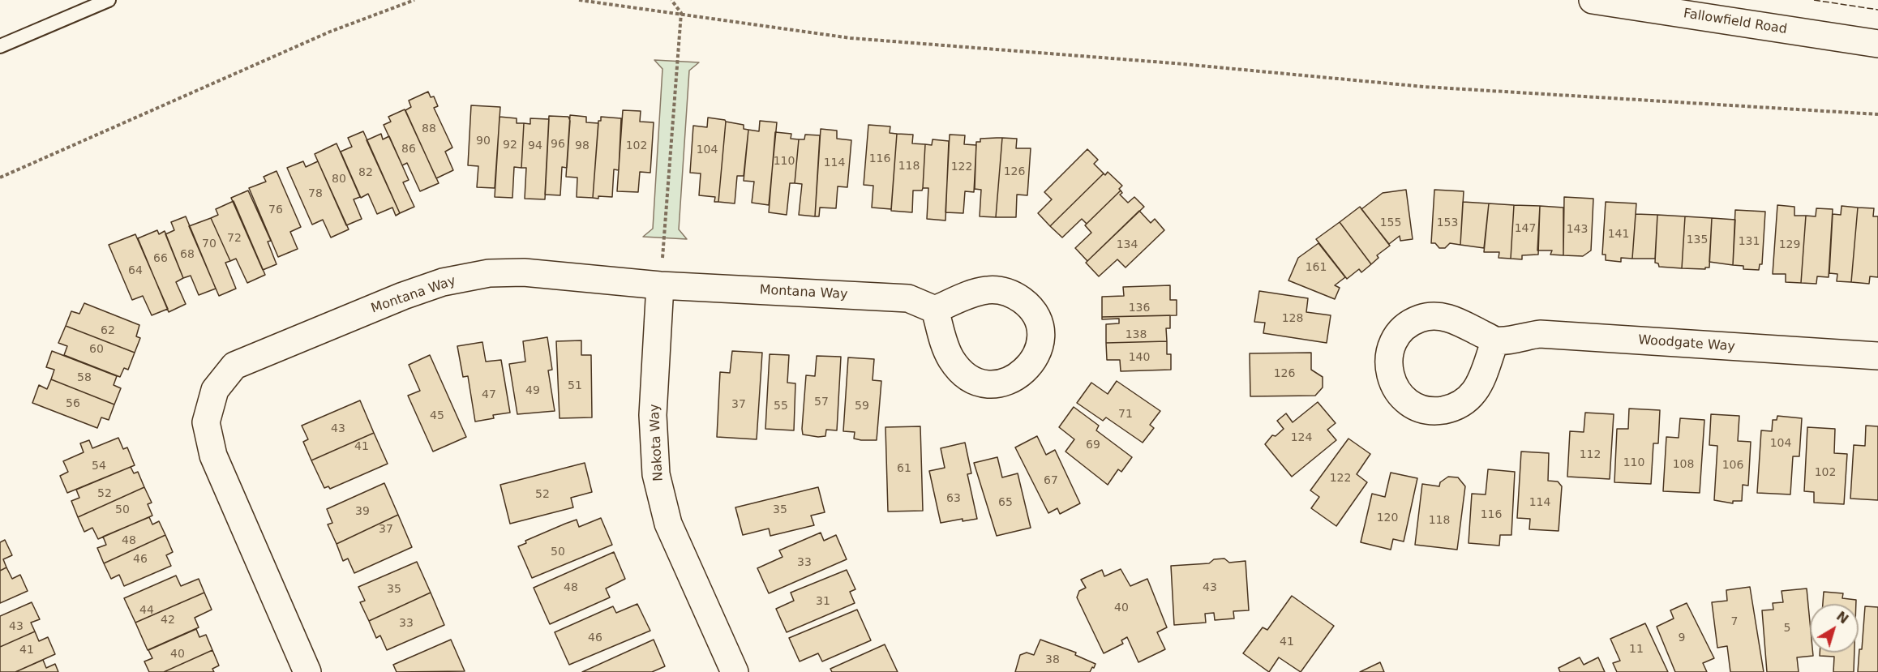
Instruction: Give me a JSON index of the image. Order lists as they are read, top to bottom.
{
  "streets": {
    "street": [
      "Fallowfield Road",
      "Montana Way",
      "Woodgate Way",
      "Nakota Way"
    ]
  },
  "crossings": [
    ["Montana Way", "Nakota Way"]
  ],
  "house_numbers": [
    "88",
    "90",
    "96",
    "92",
    "94",
    "98",
    "102",
    "86",
    "104",
    "116",
    "110",
    "114",
    "118",
    "122",
    "126",
    "82",
    "80",
    "78",
    "76",
    "155",
    "153",
    "147",
    "143",
    "141",
    "72",
    "135",
    "131",
    "70",
    "134",
    "129",
    "68",
    "66",
    "161",
    "64",
    "136",
    "128",
    "62",
    "138",
    "60",
    "140",
    "126",
    "58",
    "51",
    "49",
    "47",
    "57",
    "56",
    "37",
    "55",
    "59",
    "71",
    "45",
    "43",
    "124",
    "104",
    "69",
    "41",
    "112",
    "110",
    "108",
    "106",
    "54",
    "61",
    "102",
    "122",
    "67",
    "52",
    "52",
    "63",
    "65",
    "114",
    "50",
    "35",
    "39",
    "116",
    "120",
    "118",
    "37",
    "48",
    "50",
    "46",
    "33",
    "48",
    "43",
    "35",
    "31",
    "40",
    "44",
    "42",
    "7",
    "33",
    "43",
    "5",
    "46",
    "9",
    "41",
    "11",
    "41",
    "40",
    "38"
  ],
  "north": "top right"
}
